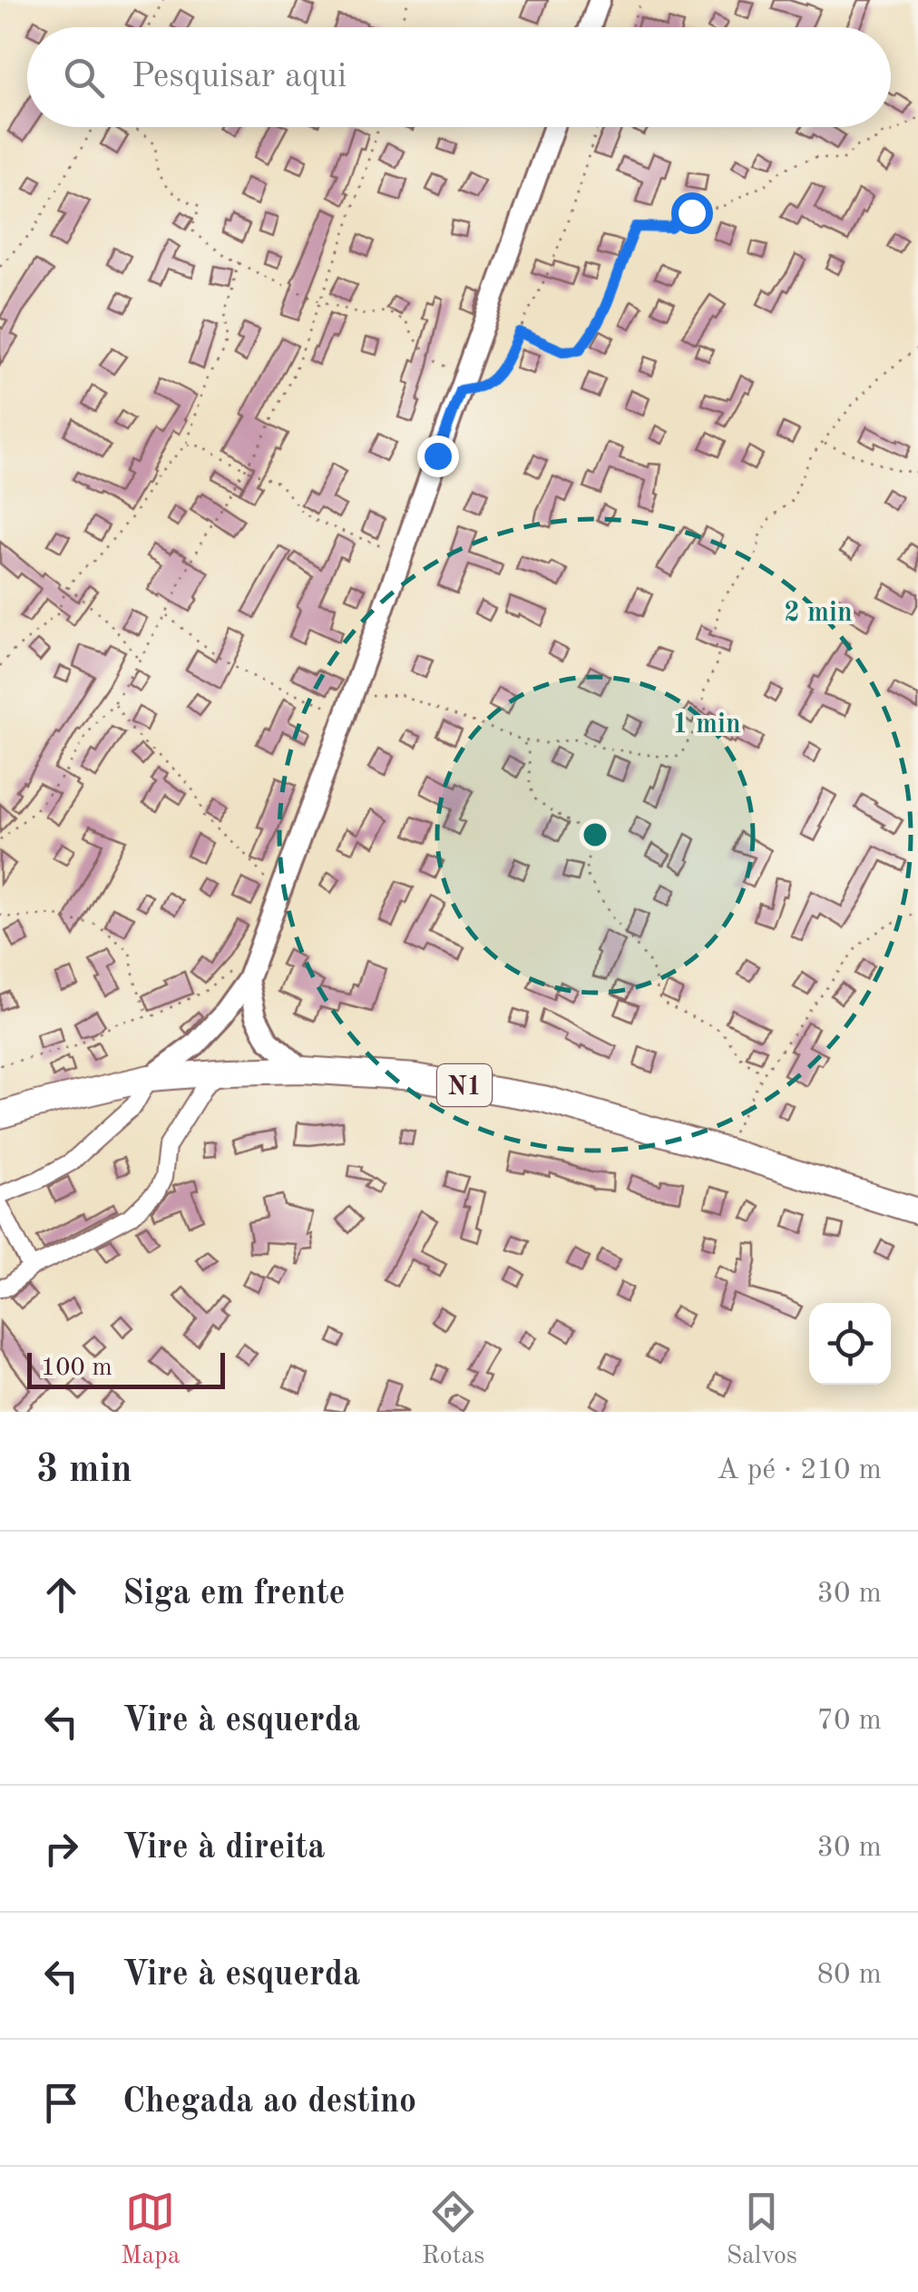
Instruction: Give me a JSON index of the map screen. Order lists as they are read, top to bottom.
{
  "streets": {
    "highway": ["N1"]
  },
  "scale_bar": "100 m",
  "page": {
    "search": "Pesquisar aqui",
    "scale": "100 m",
    "heading": ["3 min", "A pé · 210 m"],
    "list": [
      ["Siga em frente", "30 m"],
      ["Vire à esquerda", "70 m"],
      ["Vire à direita", "30 m"],
      ["Vire à esquerda", "80 m"],
      "Chegada ao destino"
    ],
    "nav": ["Mapa", "Rotas", "Salvos"]
  },
  "rings": ["2 min", "1 min"]
}
